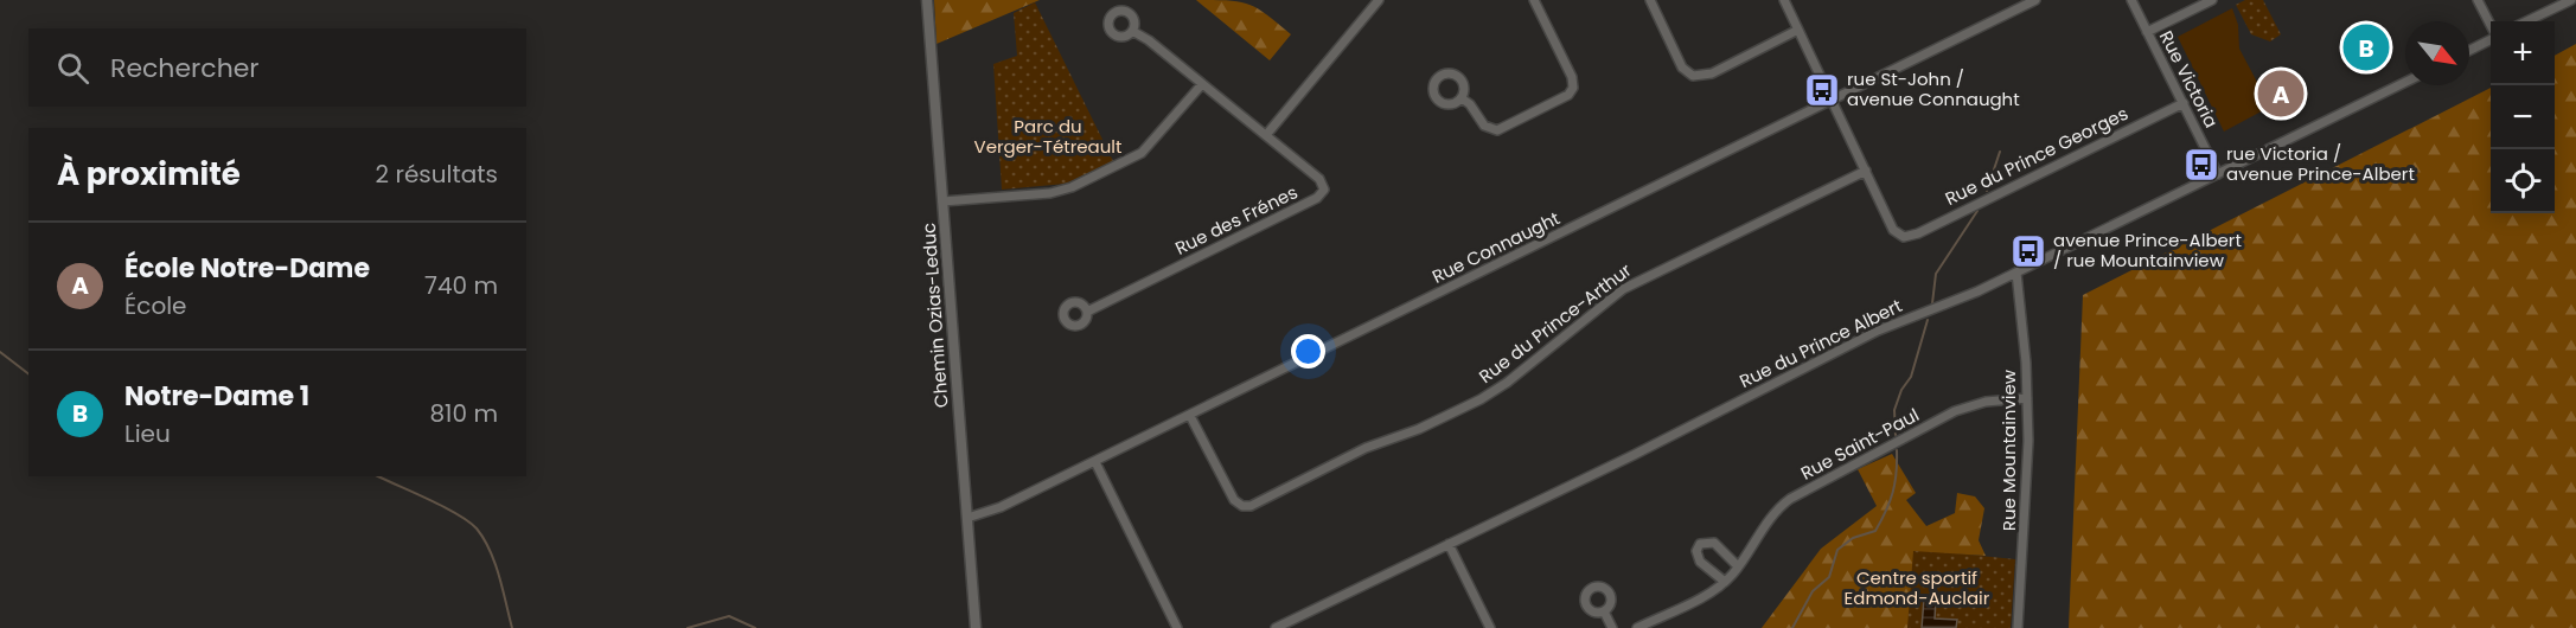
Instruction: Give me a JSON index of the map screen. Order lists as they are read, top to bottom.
{
  "streets": {
    "street": [
      "Rue Victoria",
      "Rue du Prince Georges",
      "Rue des Frénes",
      "Rue Connaught",
      "Chemin Ozias-Leduc",
      "Rue du Prince-Arthur",
      "Rue du Prince Albert",
      "Rue Saint-Paul",
      "Rue Mountainview"
    ]
  },
  "crossings": [
    ["Rue Victoria", "Rue du Prince Georges"],
    ["Rue Victoria", "Rue du Prince Albert"],
    ["Rue du Prince Georges", "Rue du Prince-Arthur"],
    ["Rue Connaught", "Chemin Ozias-Leduc"],
    ["Rue Connaught", "Rue du Prince-Arthur"],
    ["Rue du Prince Albert", "Rue Mountainview"],
    ["Rue Saint-Paul", "Rue Mountainview"]
  ],
  "parks": ["Parc du Verger-Tétreault", "Centre sportif Edmond-Auclair"],
  "places": {
    "bus stop": ["rue St-John / avenue Connaught", "rue Victoria / avenue Prince-Albert", "avenue Prince-Albert / rue Mountainview"]
  },
  "north": "bottom right",
  "page": {
    "map_buttons": ["+", "−"],
    "pins": ["B", "A"],
    "search": "Rechercher",
    "heading": ["À proximité", "2 résultats"],
    "list": [
      {
        "mark": "A",
        "name": "École Notre-Dame",
        "note": "École",
        "value": "740 m"
      },
      {
        "mark": "B",
        "name": "Notre-Dame 1",
        "note": "Lieu",
        "value": "810 m"
      }
    ]
  }
}
